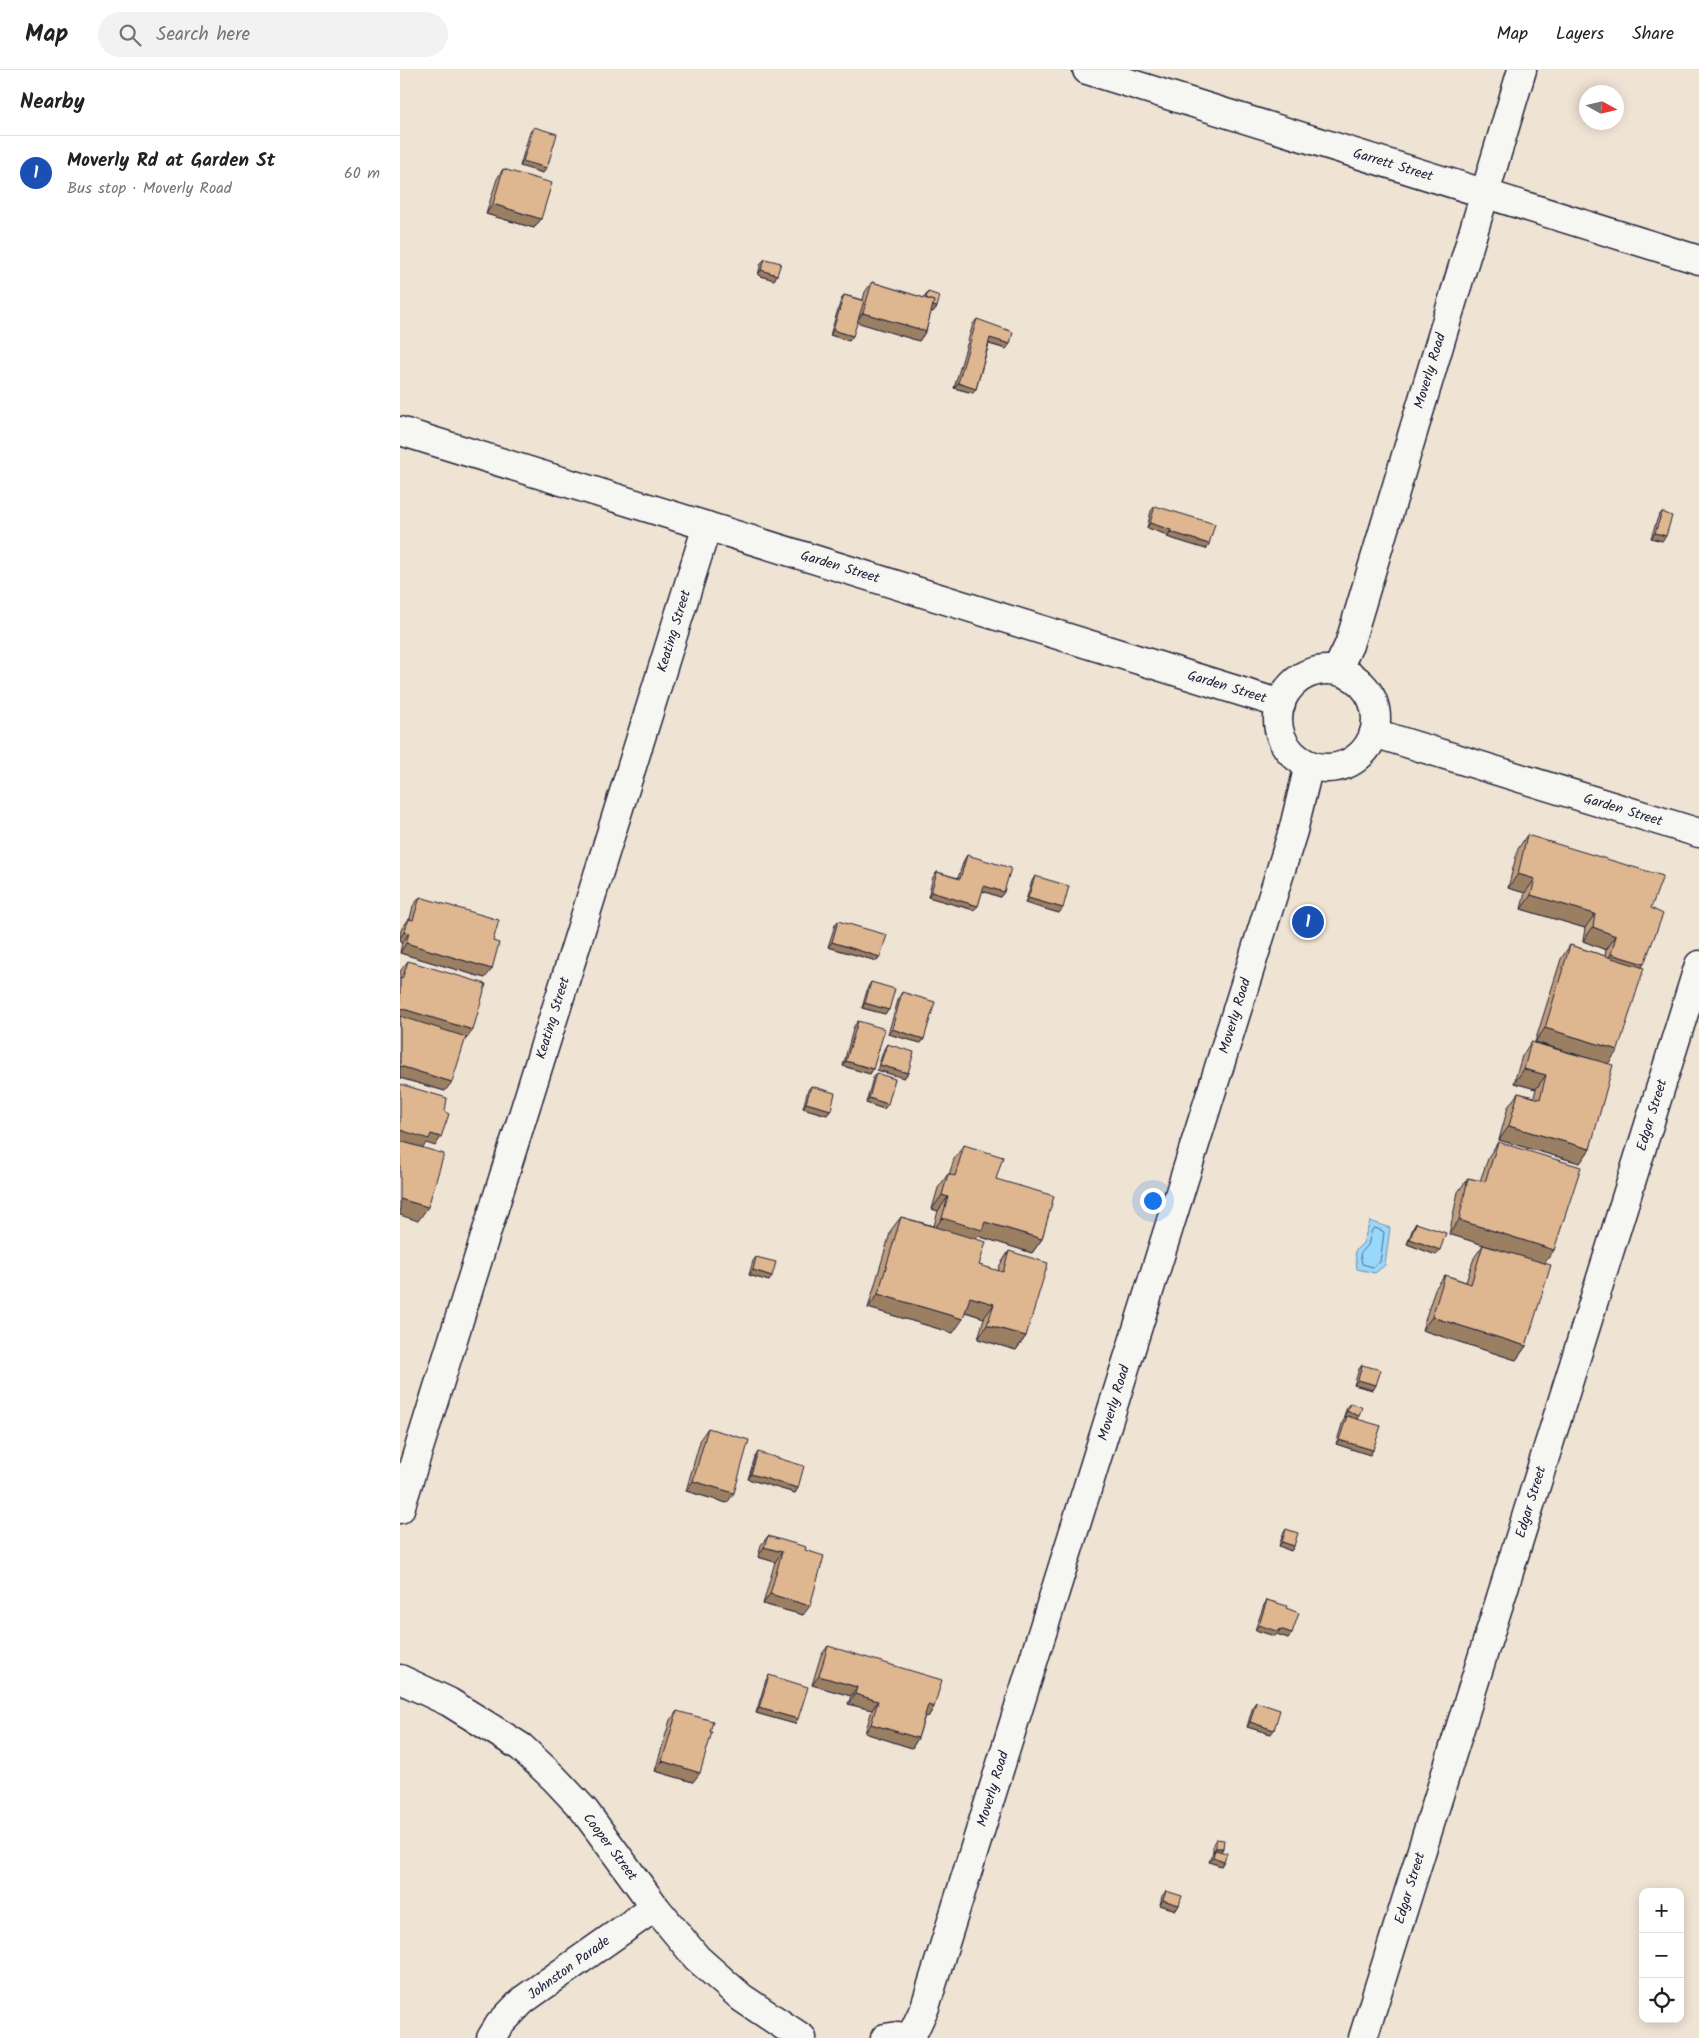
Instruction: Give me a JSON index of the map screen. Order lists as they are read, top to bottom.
{
  "streets": {
    "street": [
      "Garrett Street",
      "Moverly Road",
      "Garden Street",
      "Keating Street",
      "Edgar Street",
      "Cooper Street",
      "Johnston Parade"
    ]
  },
  "crossings": [
    ["Garrett Street", "Moverly Road"],
    ["Moverly Road", "Garden Street"],
    ["Garden Street", "Keating Street"],
    ["Cooper Street", "Johnston Parade"]
  ],
  "north": "right",
  "page": {
    "header": "Map",
    "search": "Search here",
    "nav": ["Map", "Layers", "Share"],
    "heading": "Nearby",
    "list": [
      {
        "mark": "1",
        "name": "Moverly Rd at Garden St",
        "note": "Bus stop · Moverly Road",
        "value": "60 m"
      }
    ],
    "pins": "1",
    "map_buttons": ["+", "−"]
  }
}
